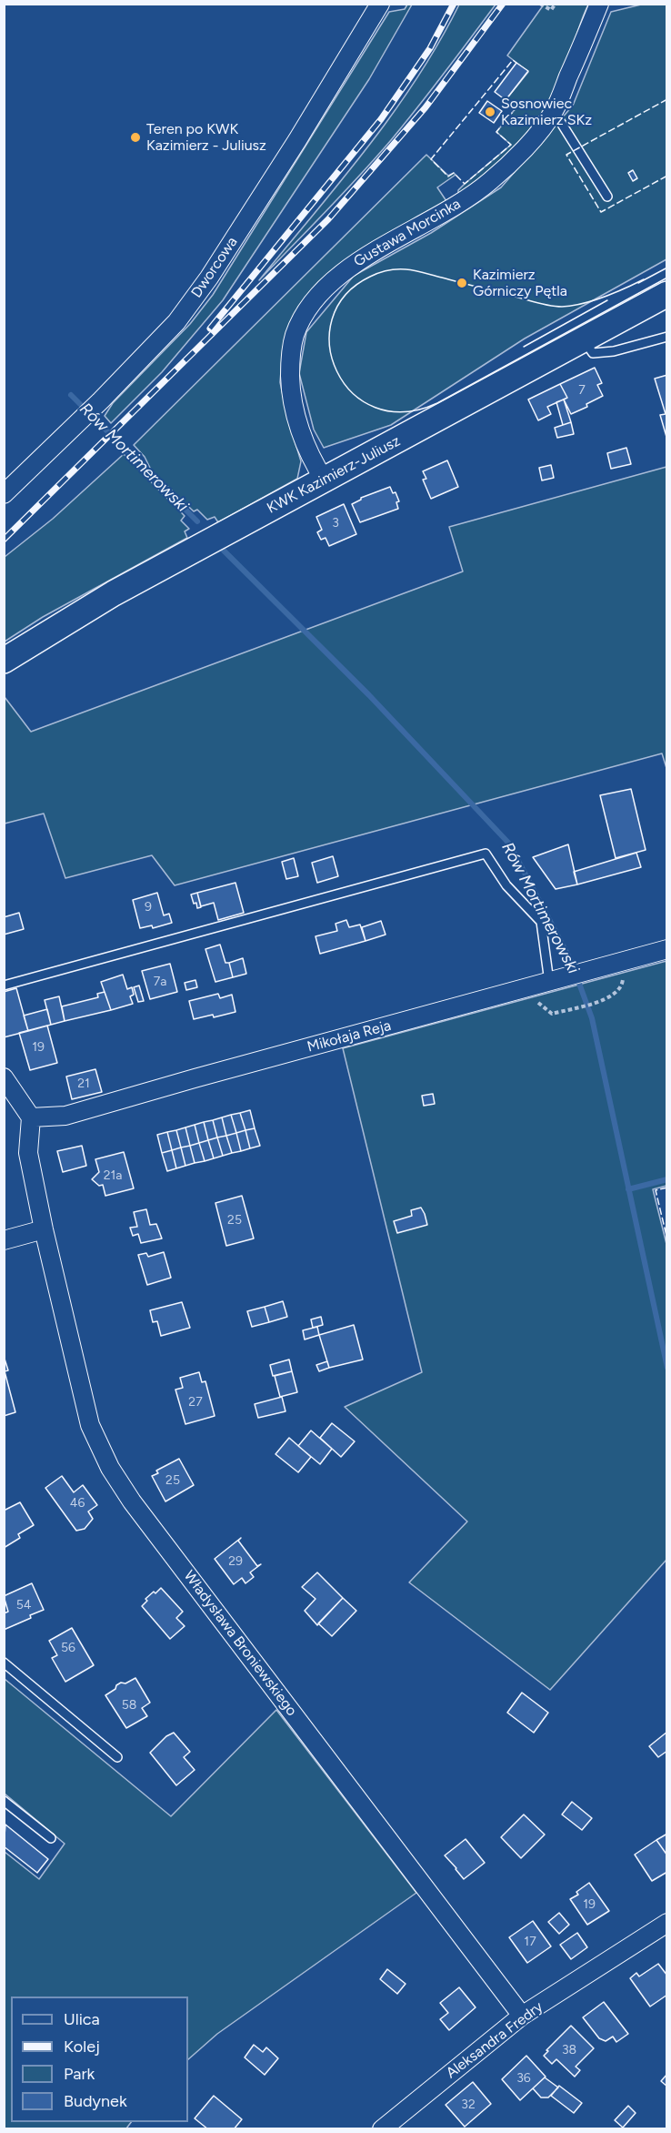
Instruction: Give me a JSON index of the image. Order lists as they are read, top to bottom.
{
  "streets": {
    "street": [
      "Gustawa Morcinka",
      "Dworcowa",
      "KWK Kazimierz-Juliusz",
      "Mikołaja Reja",
      "Władysława Broniewskiego",
      "Aleksandra Fredry"
    ]
  },
  "crossings": [
    ["Gustawa Morcinka", "KWK Kazimierz-Juliusz"],
    ["Mikołaja Reja", "Władysława Broniewskiego"],
    ["Władysława Broniewskiego", "Aleksandra Fredry"]
  ],
  "water": ["Rów Mortimerowski"],
  "places": ["Sosnowiec Kazimierz SKz", "Teren po KWK Kazimierz - Juliusz", "Kazimierz Górniczy Pętla"],
  "house_numbers": [
    "7",
    "3",
    "9",
    "7a",
    "19",
    "21",
    "21a",
    "25",
    "27",
    "25",
    "46",
    "29",
    "54",
    "56",
    "58",
    "19",
    "17",
    "38",
    "36",
    "32"
  ],
  "legend": [
    "Ulica",
    "Kolej",
    "Park",
    "Budynek"
  ]
}
